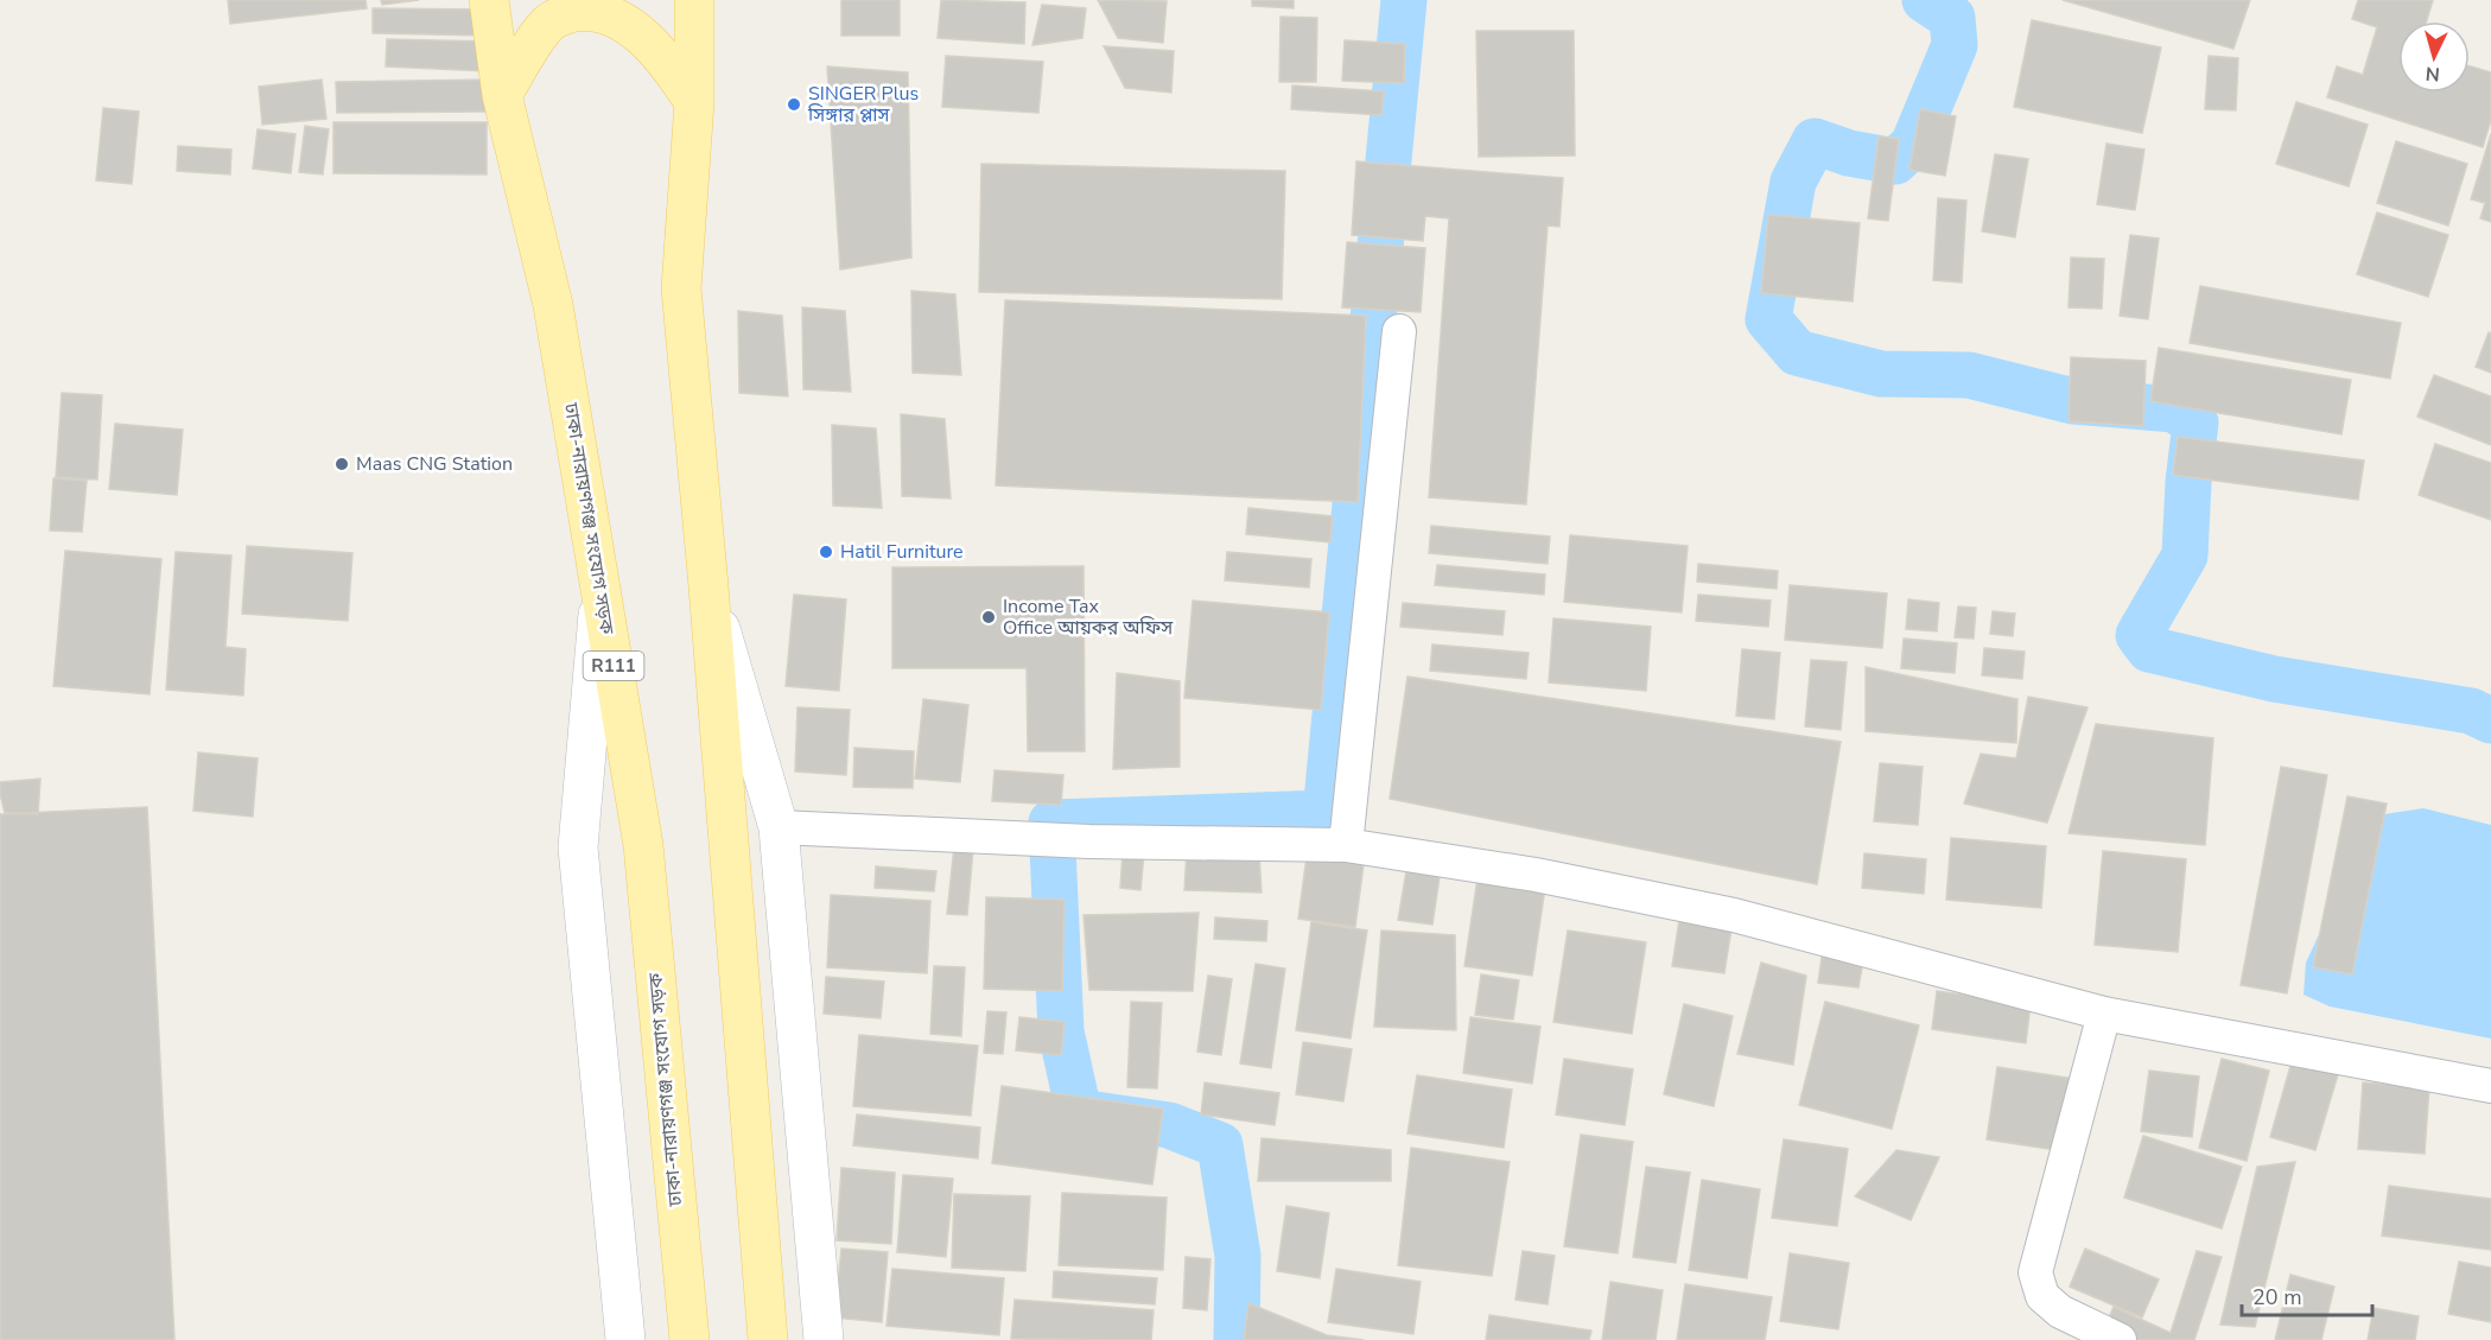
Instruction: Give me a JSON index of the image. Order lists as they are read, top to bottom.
{
  "streets": {
    "main road": ["ঢাকা-নারায়ণগঞ্জ সংযোগ সড়ক", "R111"]
  },
  "places": [
    "SINGER Plus সিঙ্গার প্লাস",
    "Maas CNG Station",
    "Hatil Furniture",
    "Income Tax Office আয়কর অফিস"
  ],
  "scale_bar": "20 m",
  "north": "bottom"
}
